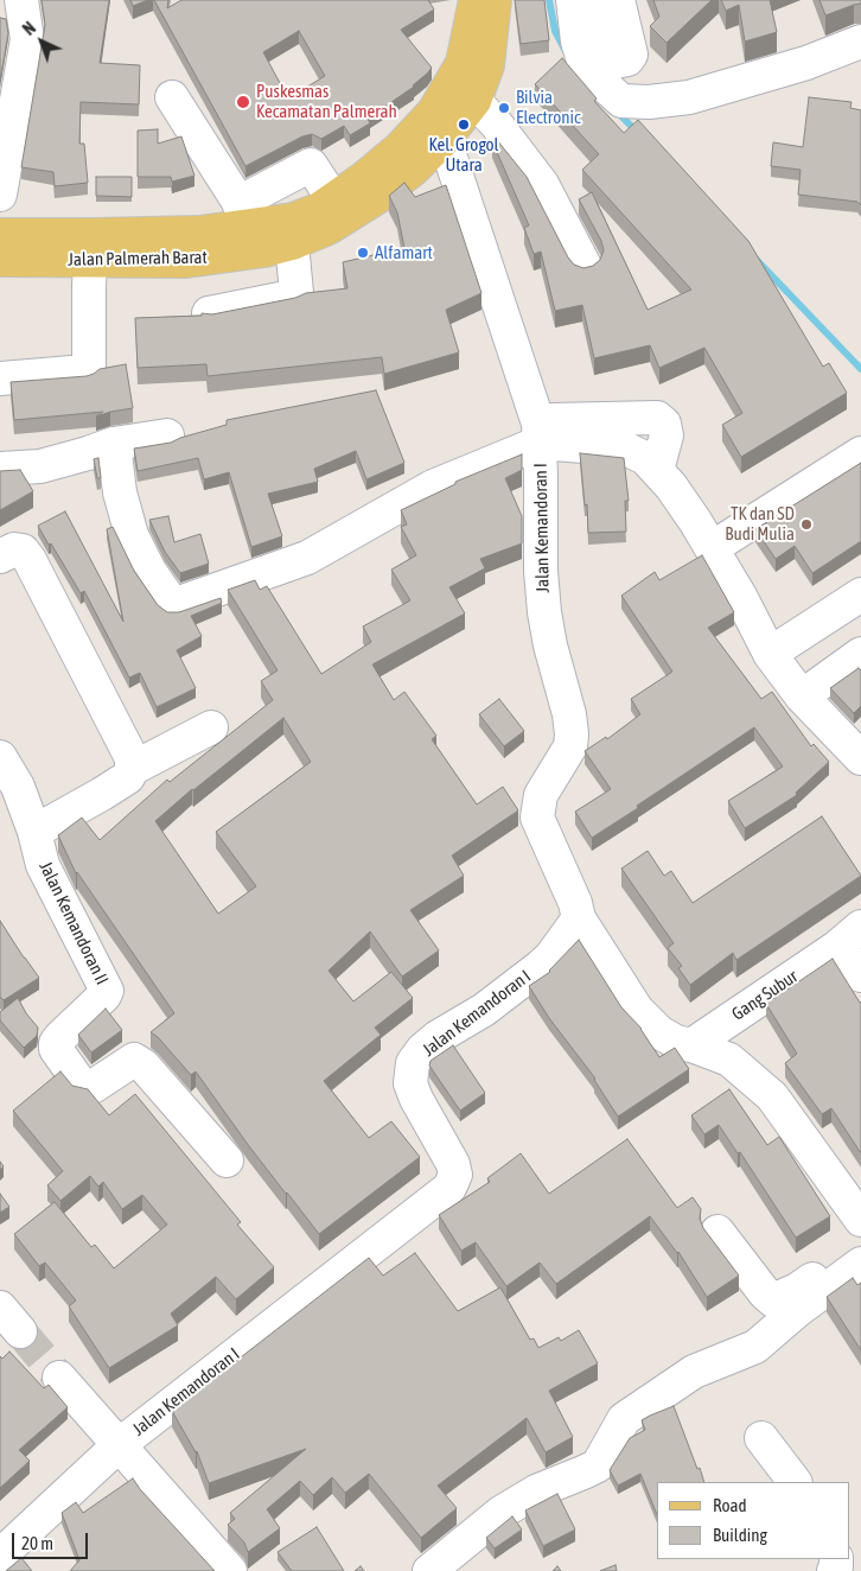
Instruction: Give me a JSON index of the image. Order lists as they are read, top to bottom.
{
  "streets": {
    "main road": ["Jalan Palmerah Barat"],
    "street": ["Jalan Kemandoran I", "Jalan Kemandoran II", "Gang Subur"]
  },
  "crossings": [
    ["Jalan Palmerah Barat", "Jalan Kemandoran I"]
  ],
  "places": [
    "Puskesmas Kecamatan Palmerah",
    "Bilvia Electronic",
    "Kel. Grogol Utara",
    "Alfamart",
    "TK dan SD Budi Mulia"
  ],
  "legend": ["Road", "Building"],
  "scale_bar": "20 m",
  "north": "top left"
}
